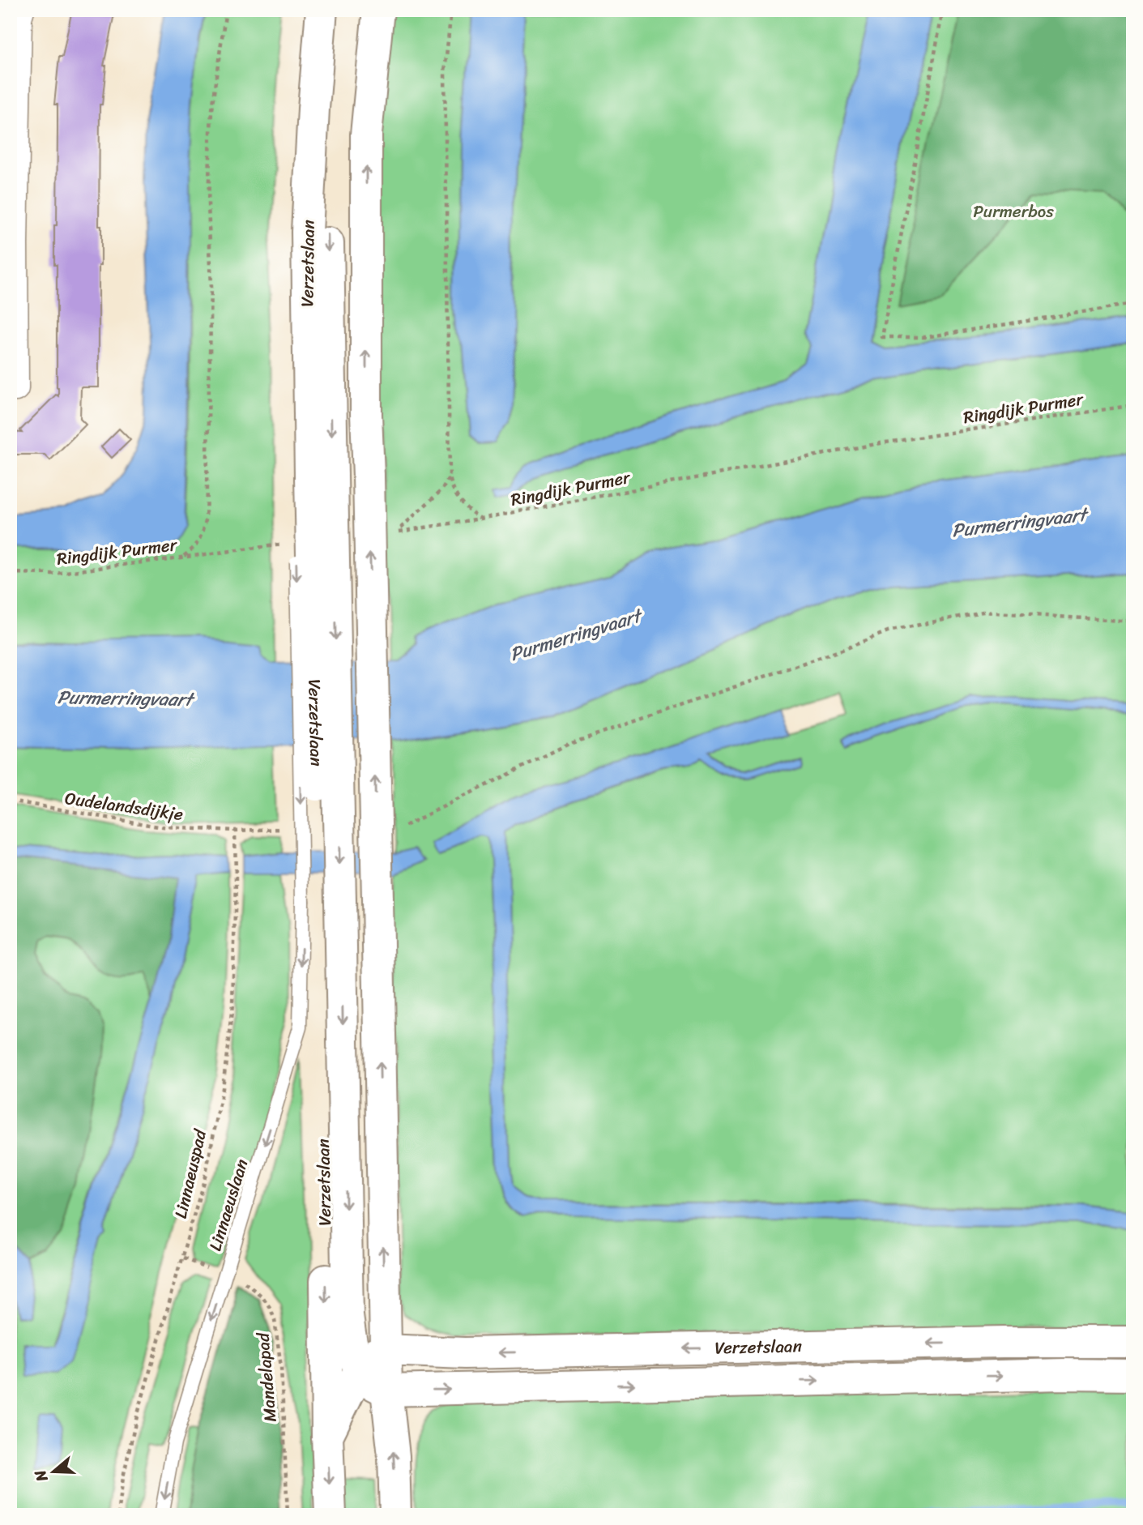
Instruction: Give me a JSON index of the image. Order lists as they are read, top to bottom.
{
  "streets": {
    "main road": ["Verzetslaan"],
    "lane": ["Linnaeuslaan"],
    "path": [
      "Ringdijk Purmer",
      "Oudelandsdijkje",
      "Linnaeuspad",
      "Mandelapad"
    ]
  },
  "crossings": [
    ["Verzetslaan", "Ringdijk Purmer"],
    ["Verzetslaan", "Linnaeuslaan"],
    ["Oudelandsdijkje", "Linnaeuspad"],
    ["Linnaeuspad", "Mandelapad"],
    ["Linnaeuslaan", "Mandelapad"]
  ],
  "one_way": ["Linnaeuslaan"],
  "water": ["Purmerringvaart"],
  "parks": ["Purmerbos"],
  "north": "left"
}
